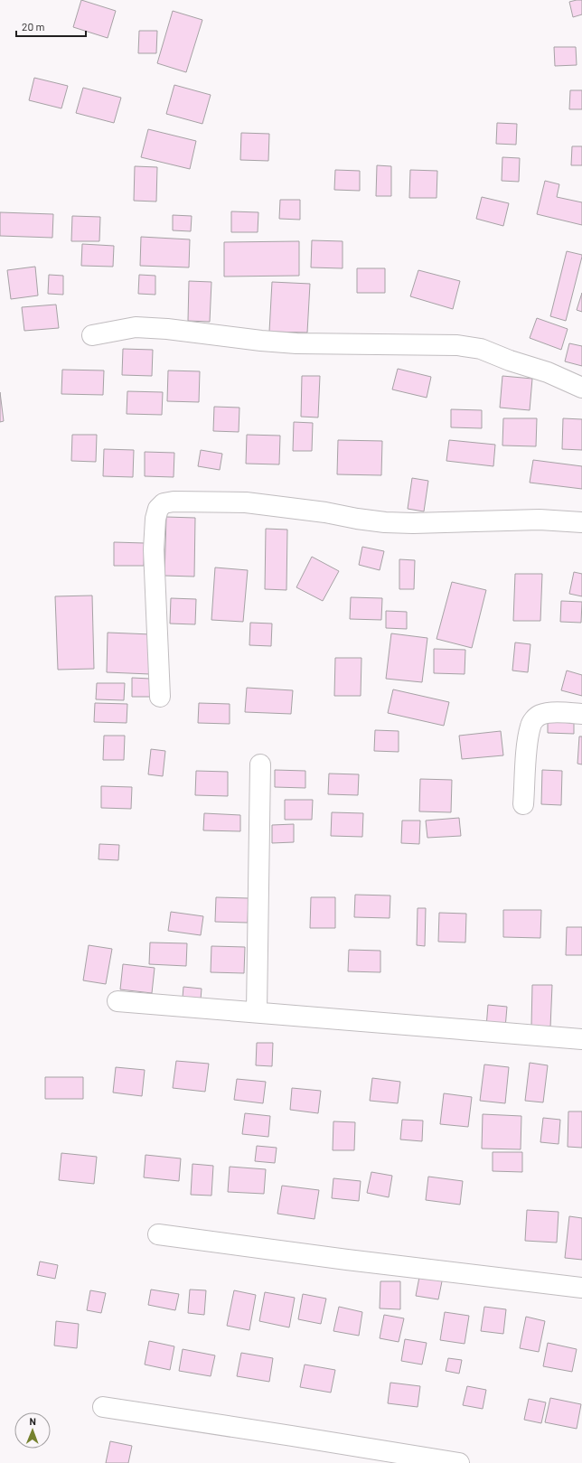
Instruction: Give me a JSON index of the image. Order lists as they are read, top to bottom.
{
  "scale_bar": "20 m",
  "north": "top"
}
